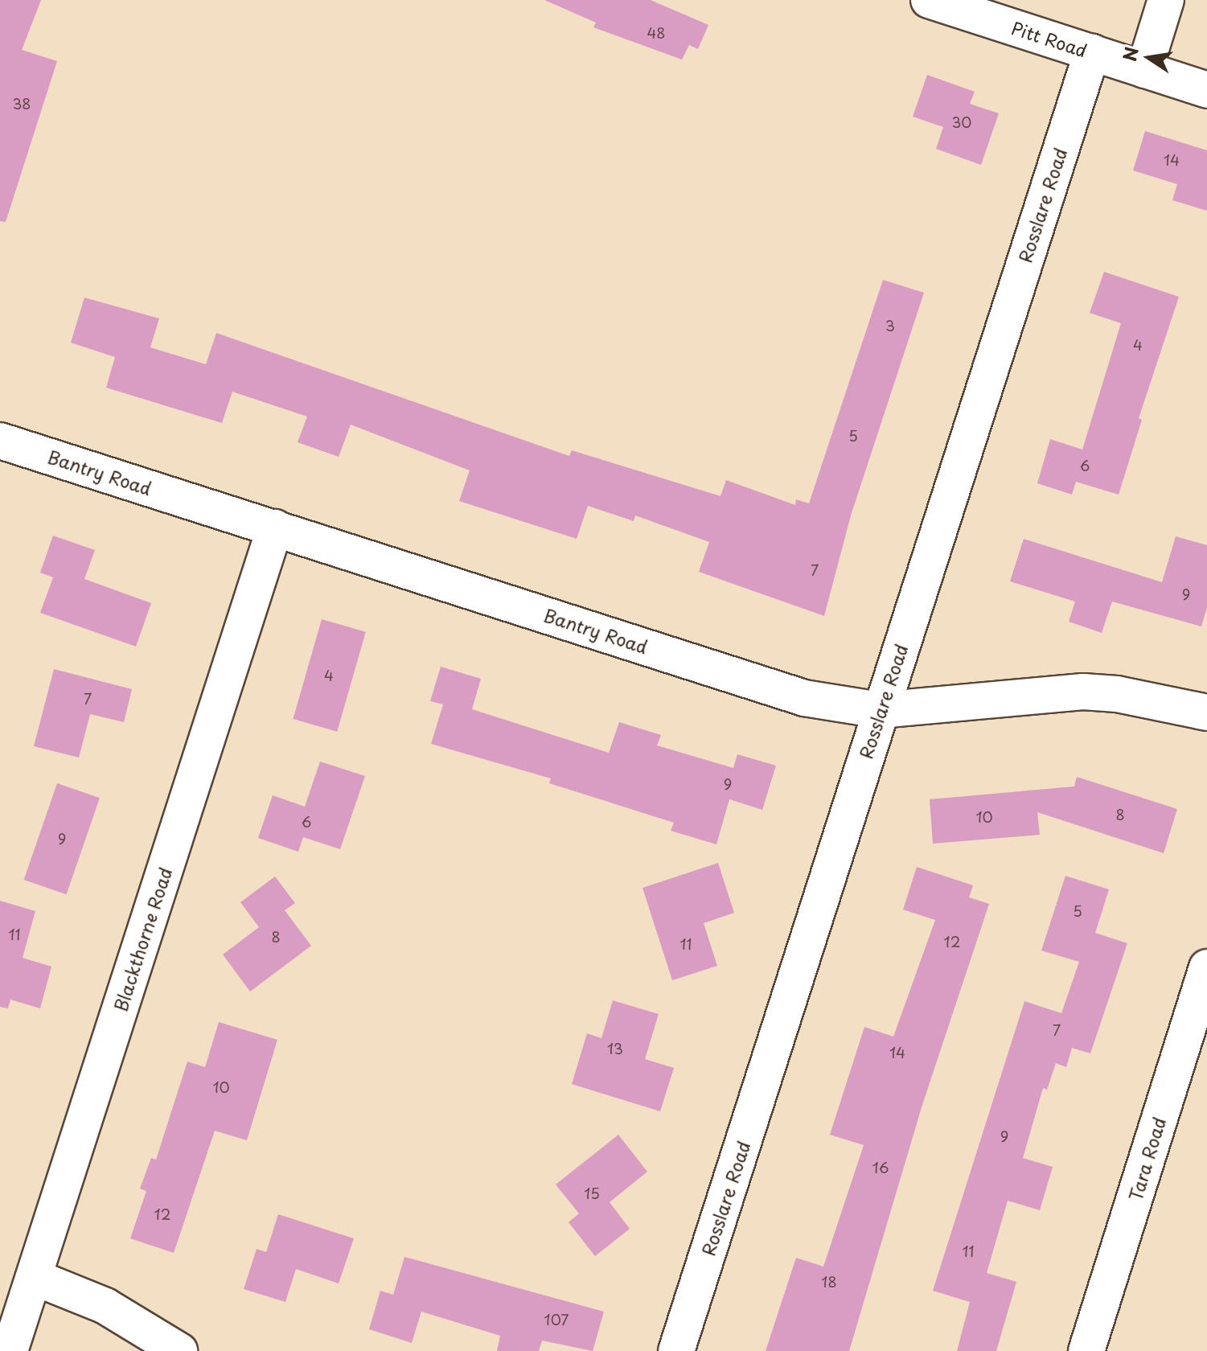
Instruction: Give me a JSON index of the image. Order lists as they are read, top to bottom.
{
  "streets": {
    "street": [
      "Pitt Road",
      "Rosslare Road",
      "Bantry Road",
      "Blackthorne Road",
      "Tara Road"
    ]
  },
  "crossings": [
    ["Pitt Road", "Rosslare Road"],
    ["Rosslare Road", "Bantry Road"],
    ["Bantry Road", "Blackthorne Road"]
  ],
  "house_numbers": [
    "48",
    "38",
    "30",
    "14",
    "3",
    "4",
    "5",
    "6",
    "7",
    "9",
    "4",
    "7",
    "9",
    "8",
    "10",
    "6",
    "9",
    "5",
    "11",
    "8",
    "12",
    "11",
    "7",
    "13",
    "14",
    "10",
    "9",
    "16",
    "15",
    "12",
    "11",
    "18",
    "107"
  ],
  "north": "left"
}
